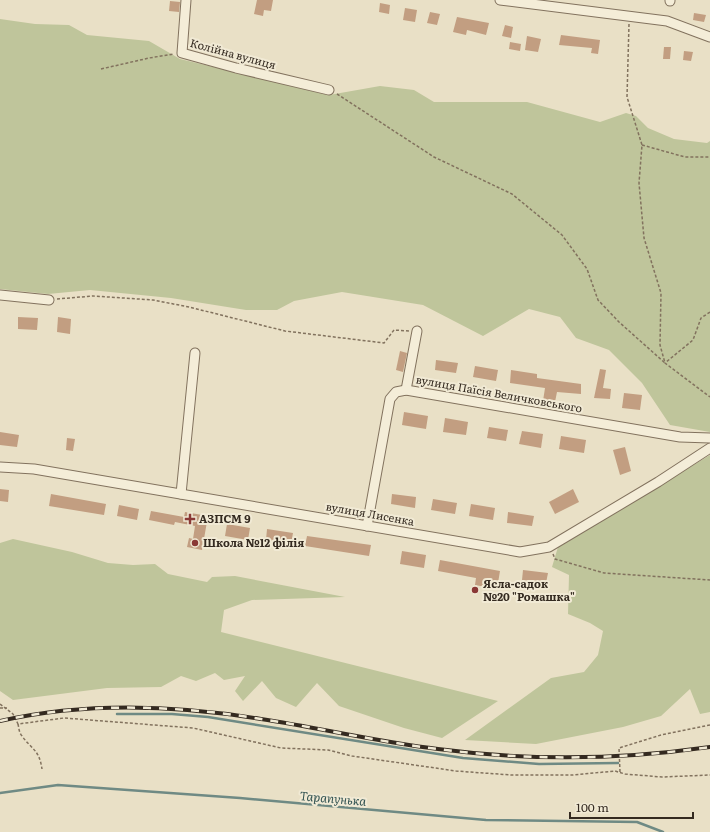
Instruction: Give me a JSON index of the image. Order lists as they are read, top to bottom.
{
  "streets": {
    "street": ["Колійна вулиця", "вулиця Паїсія Величковського", "вулиця Лисенка"]
  },
  "crossings": [
    ["вулиця Паїсія Величковського", "вулиця Лисенка"]
  ],
  "water": ["Тарапунька"],
  "places": {
    "health": ["АЗПСМ 9"],
    "other": ["Школа №12 філія", "Ясла-садок №20 \"Ромашка\""]
  },
  "scale_bar": "100 m"
}
